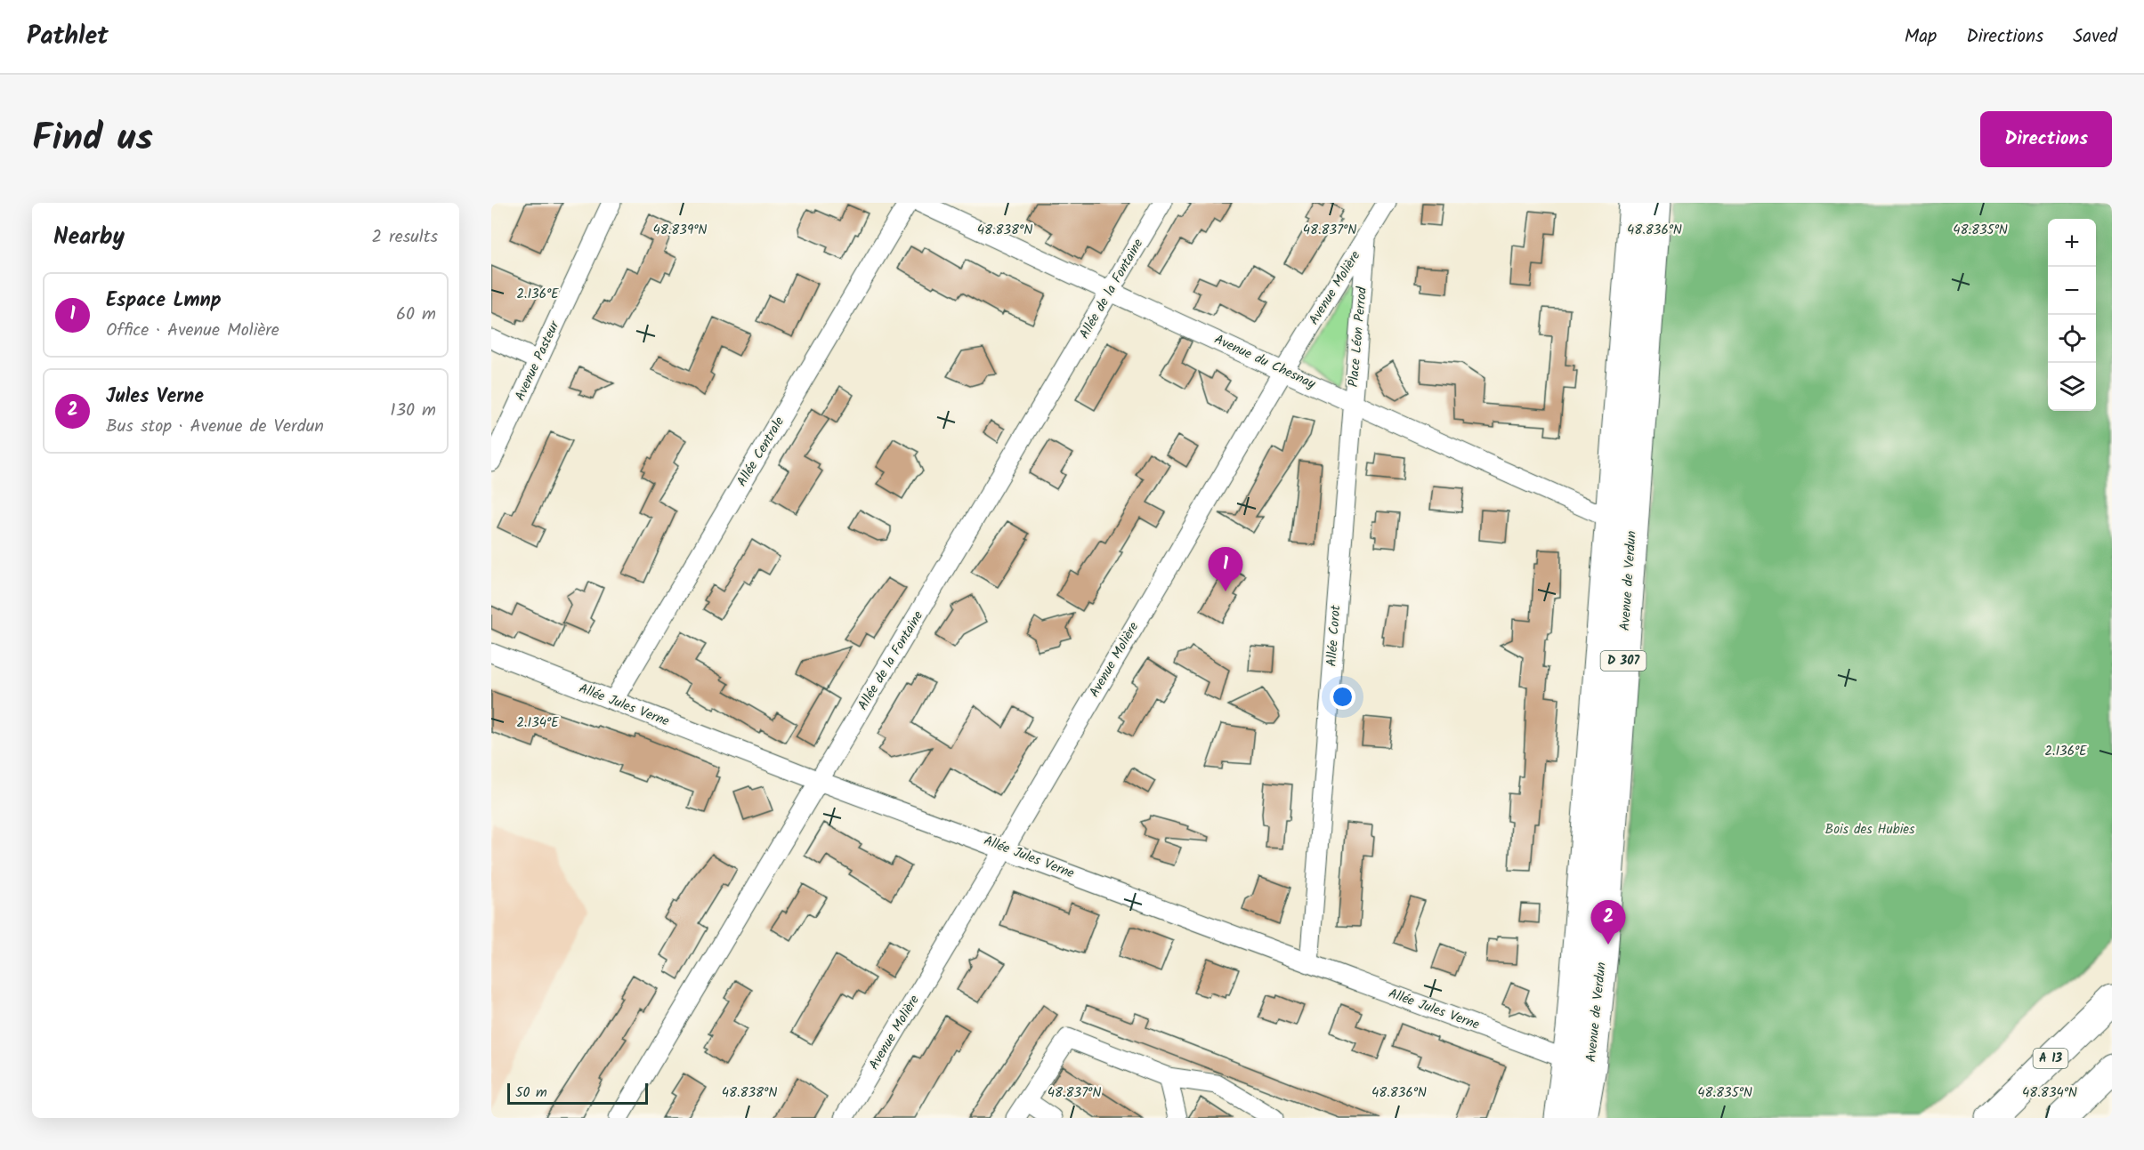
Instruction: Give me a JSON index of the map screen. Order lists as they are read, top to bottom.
{
  "streets": {
    "main road": ["Avenue de Verdun", "D 307", "A 13"],
    "street": [
      "Avenue Molière",
      "Allée de la Fontaine",
      "Place Léon Perrod",
      "Avenue Pasteur",
      "Avenue du Chesnay",
      "Allée Centrale",
      "Allée Corot",
      "Allée Jules Verne"
    ]
  },
  "crossings": [
    ["Avenue Molière", "Place Léon Perrod"],
    ["Avenue Molière", "Avenue du Chesnay"],
    ["Avenue Molière", "Allée Jules Verne"],
    ["Allée de la Fontaine", "Avenue du Chesnay"],
    ["Allée de la Fontaine", "Allée Jules Verne"],
    ["Place Léon Perrod", "Avenue du Chesnay"],
    ["Place Léon Perrod", "Allée Corot"],
    ["Avenue du Chesnay", "Avenue de Verdun"],
    ["Avenue du Chesnay", "Allée Corot"],
    ["Allée Centrale", "Allée Jules Verne"],
    ["Avenue de Verdun", "Allée Jules Verne"],
    ["Allée Corot", "Allée Jules Verne"]
  ],
  "parks": ["Bois des Hubies"],
  "scale_bar": "50 m",
  "page": {
    "header": "Pathlet",
    "nav": ["Map", "Directions", "Saved"],
    "title": "Find us",
    "buttons": "Directions",
    "heading": ["Nearby", "2 results"],
    "map_buttons": ["+", "−"],
    "list": [
      {
        "mark": "1",
        "name": "Espace Lmnp",
        "note": "Office · Avenue Molière",
        "value": "60 m"
      },
      {
        "mark": "2",
        "name": "Jules Verne",
        "note": "Bus stop · Avenue de Verdun",
        "value": "130 m"
      }
    ],
    "pins": ["1", "2"],
    "scale": "50 m"
  },
  "coordinates": [
    "48.839°N",
    "48.838°N",
    "48.837°N",
    "48.836°N",
    "48.835°N",
    "2.136°E",
    "2.134°E",
    "48.834°N"
  ]
}
